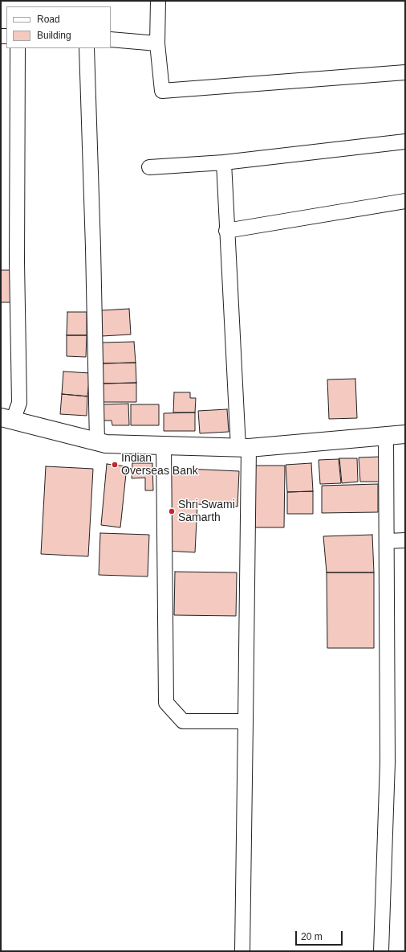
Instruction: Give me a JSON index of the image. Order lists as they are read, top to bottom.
{
  "places": ["Indian Overseas Bank", "Shri Swami Samarth"],
  "legend": ["Road", "Building"],
  "scale_bar": "20 m"
}
